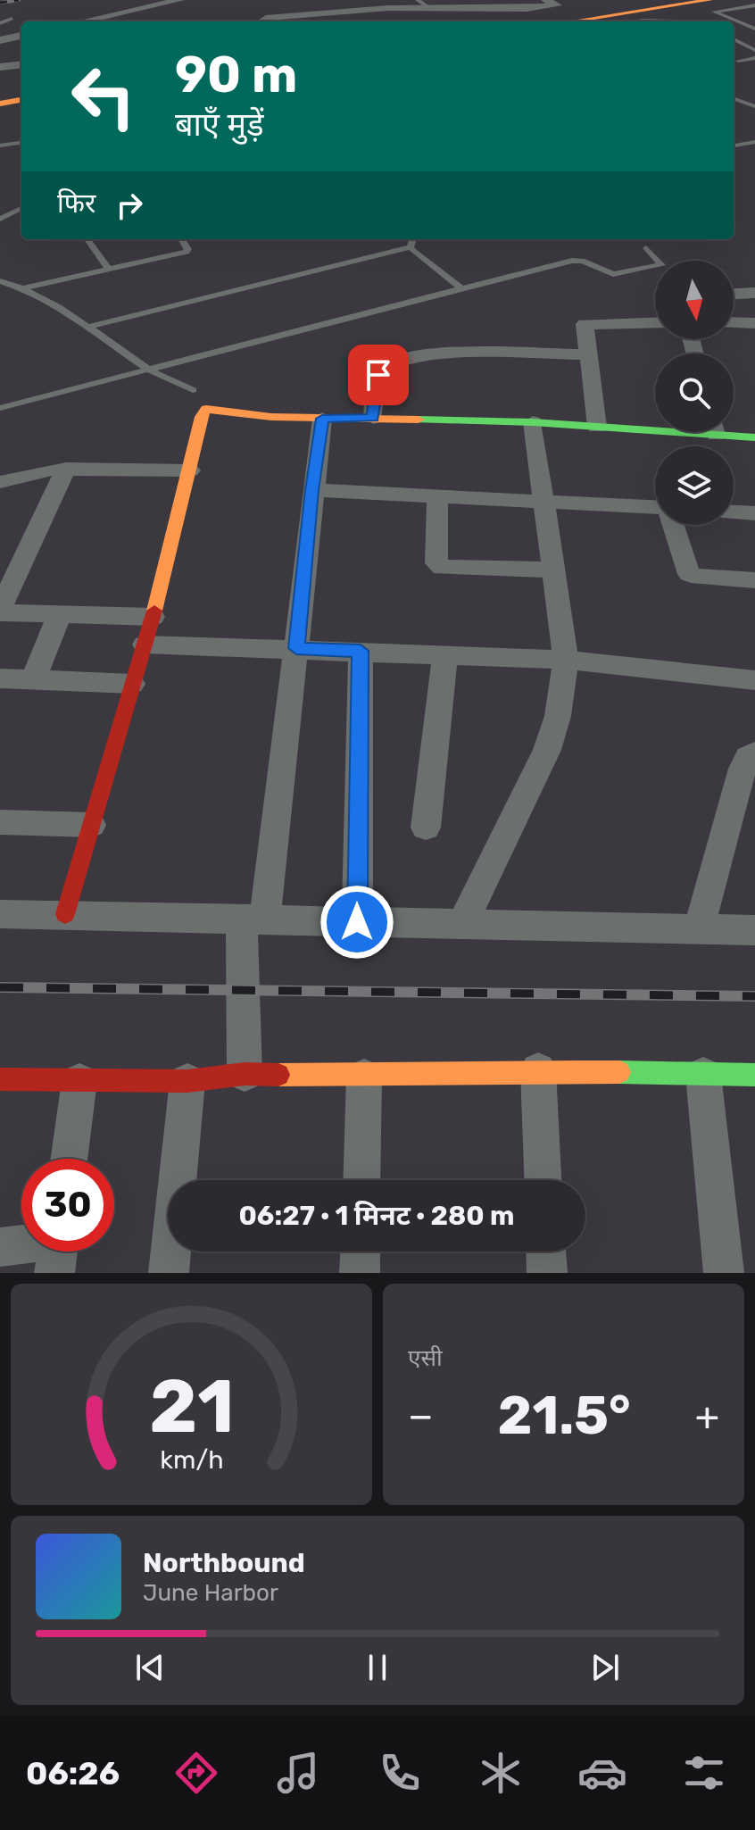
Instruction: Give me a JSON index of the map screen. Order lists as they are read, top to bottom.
{
  "north": "bottom",
  "page": {
    "turn": ["90 m", "बाएँ मुड़ें"],
    "then": "फिर",
    "limit": "30",
    "trip": "06:27 · 1 मिनट · 280 m",
    "tile": "एसी",
    "heat": ["−", "21.5°", "+"],
    "song": ["Northbound", "June Harbor"],
    "tabs": "06:26",
    "gauge": ["21", "km/h"]
  }
}
